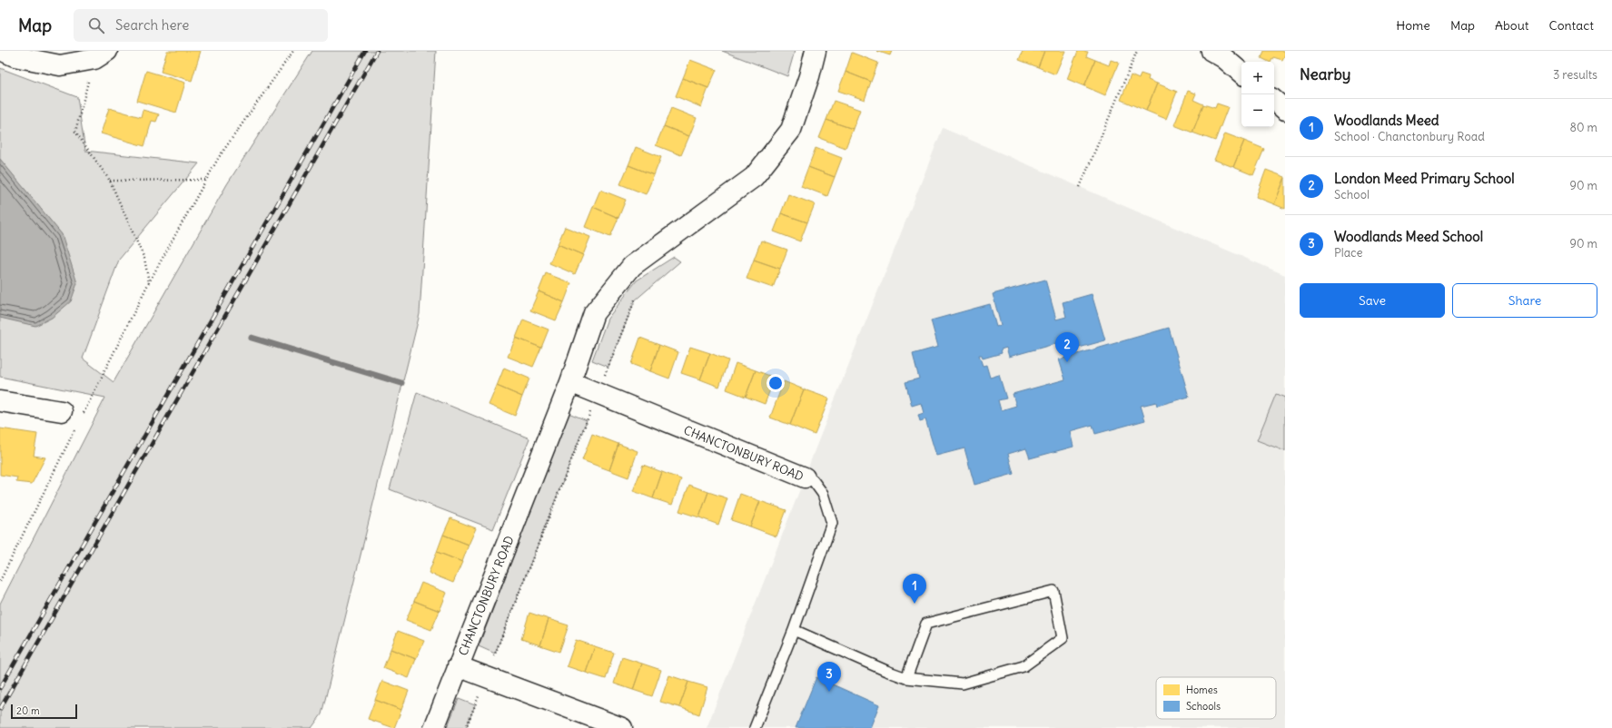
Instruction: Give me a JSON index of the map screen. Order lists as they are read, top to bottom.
{
  "streets": {
    "street": ["CHANCTONBURY ROAD"]
  },
  "legend": ["Homes", "Schools"],
  "scale_bar": "20 m",
  "page": {
    "header": "Map",
    "search": "Search here",
    "nav": [
      "Home",
      "Map",
      "About",
      "Contact"
    ],
    "heading": ["Nearby", "3 results"],
    "map_buttons": ["+", "−"],
    "list": [
      {
        "mark": "1",
        "name": "Woodlands Meed",
        "note": "School · Chanctonbury Road",
        "value": "80 m"
      },
      {
        "mark": "2",
        "name": "London Meed Primary School",
        "note": "School",
        "value": "90 m"
      },
      {
        "mark": "3",
        "name": "Woodlands Meed School",
        "note": "Place",
        "value": "90 m"
      }
    ],
    "buttons": ["Save", "Share"],
    "pins": ["2", "1", "3"],
    "scale": "20 m"
  }
}
